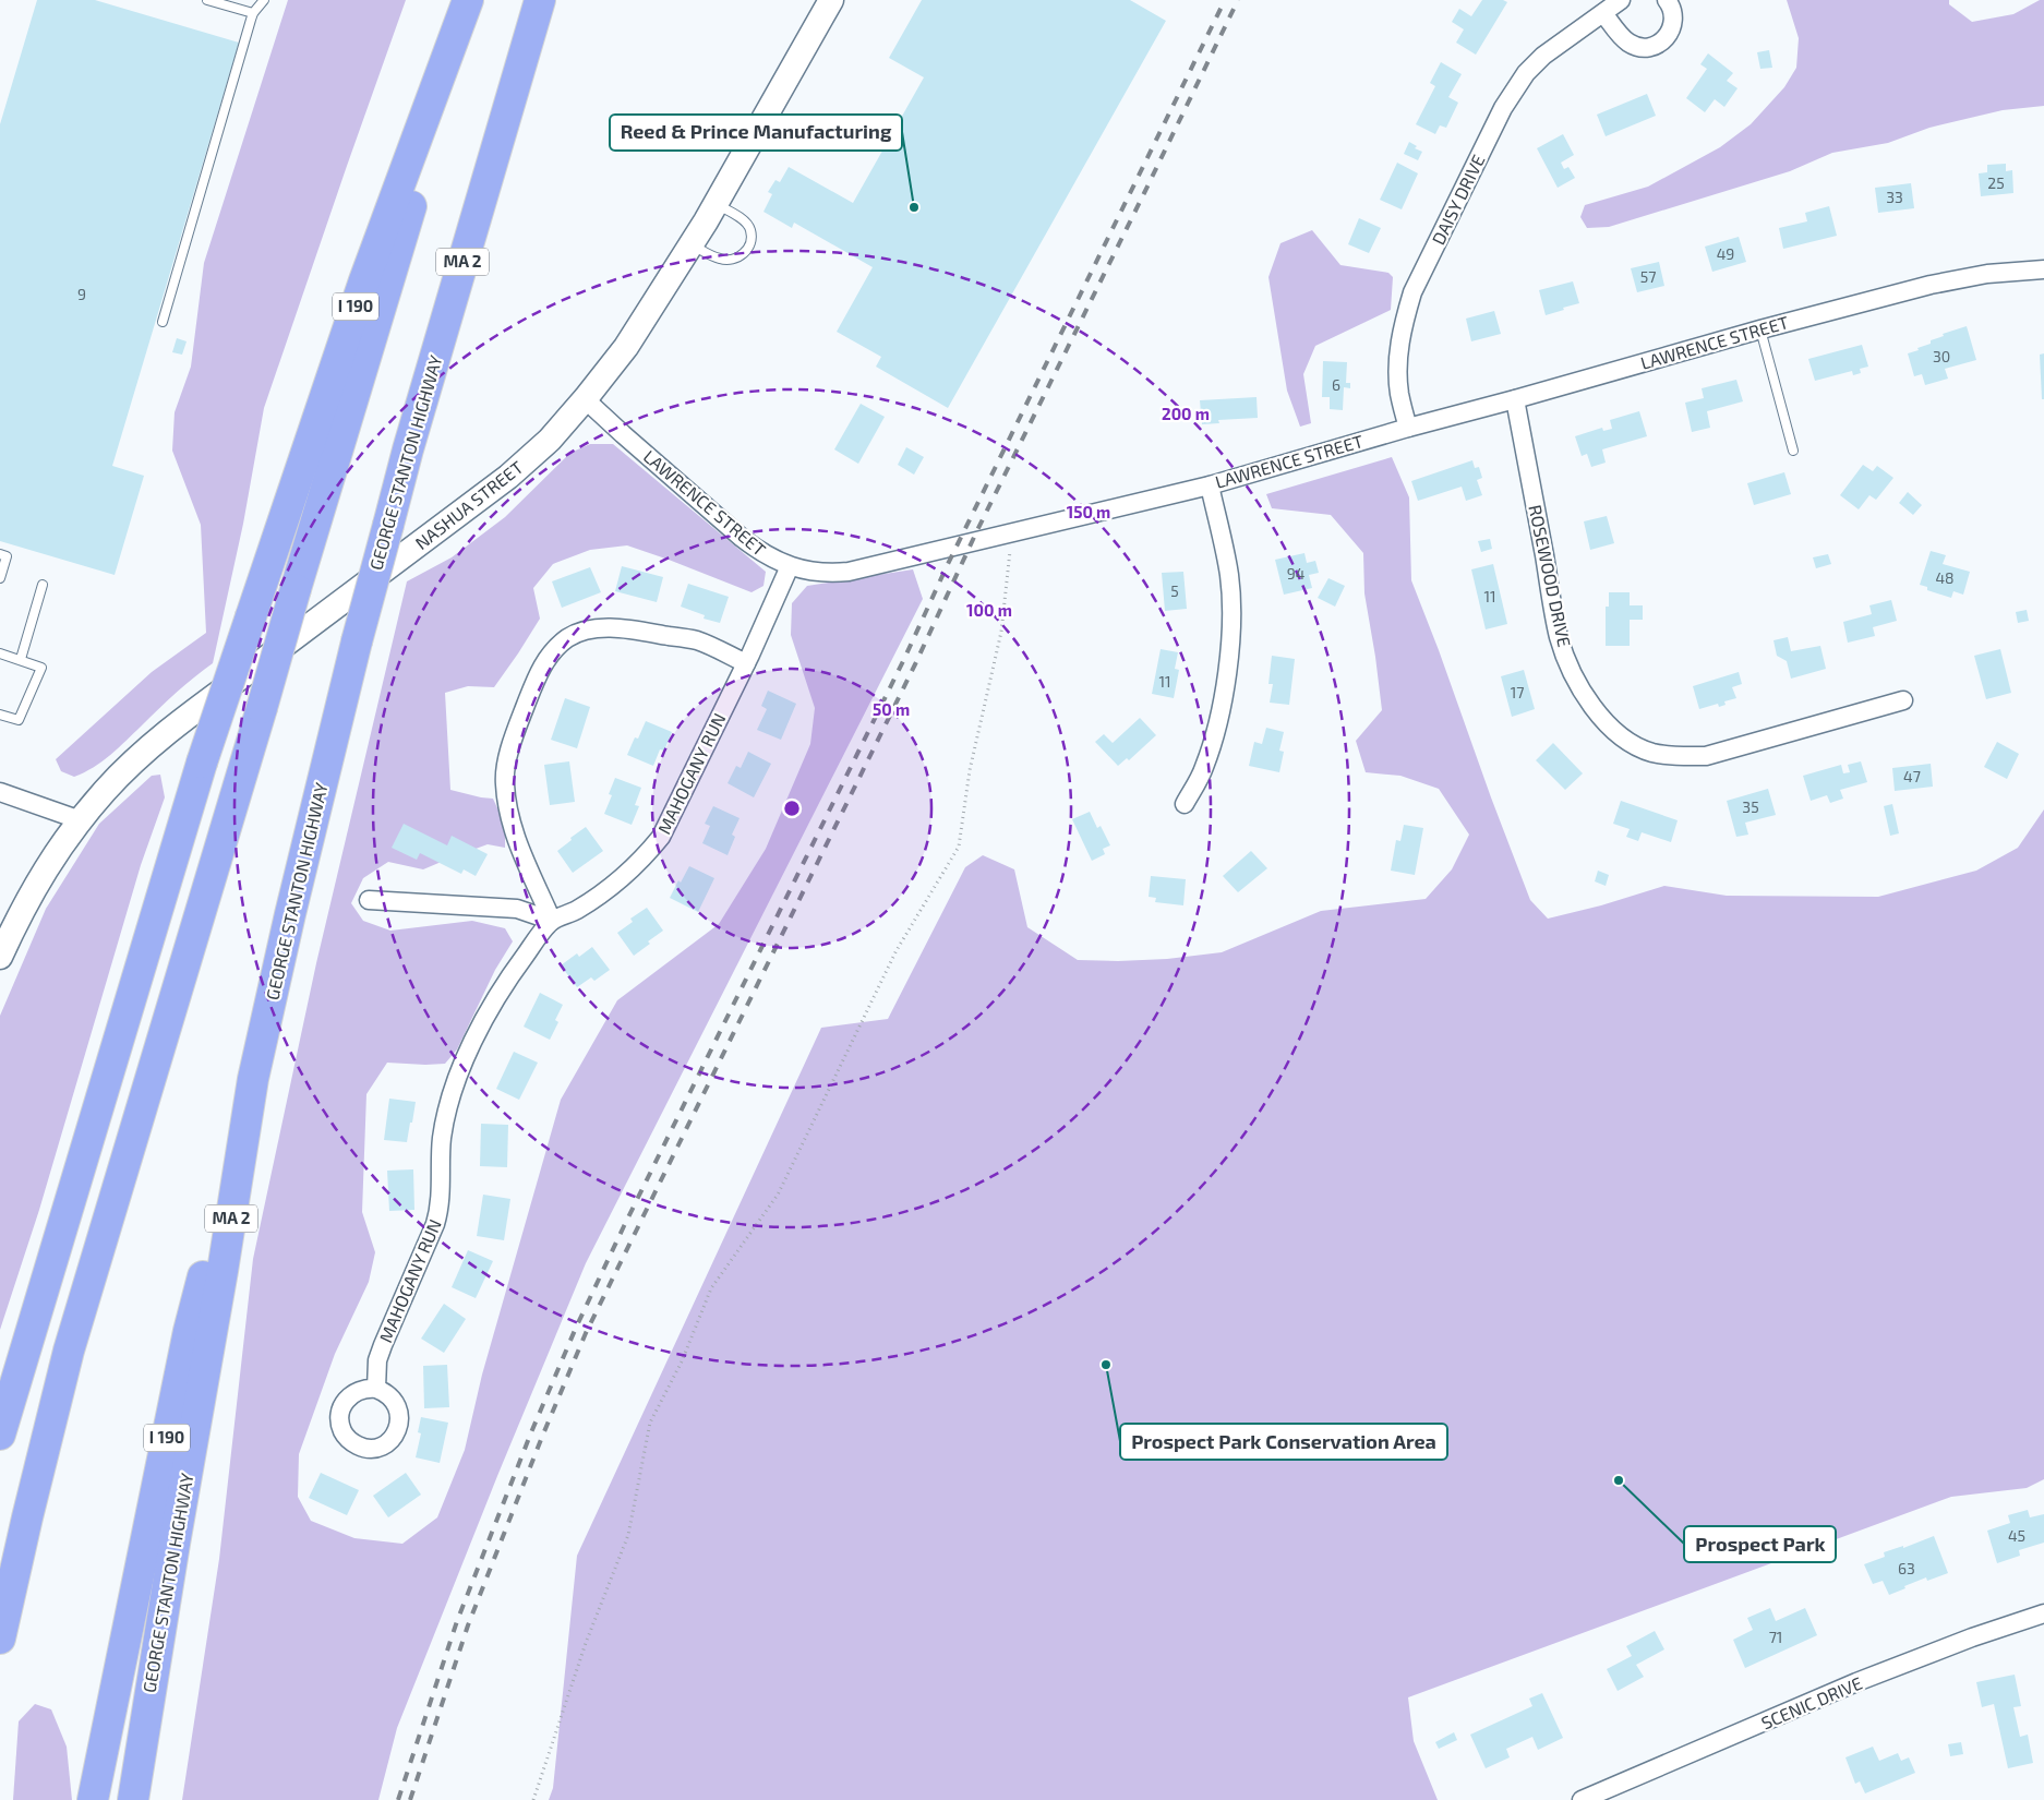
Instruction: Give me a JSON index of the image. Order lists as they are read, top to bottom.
{
  "streets": {
    "highway": ["MA 2", "I 190", "GEORGE STANTON HIGHWAY"],
    "main road": ["NASHUA STREET"],
    "street": [
      "DAISY DRIVE",
      "LAWRENCE STREET",
      "ROSEWOOD DRIVE",
      "MAHOGANY RUN",
      "SCENIC DRIVE"
    ]
  },
  "crossings": [
    ["DAISY DRIVE", "LAWRENCE STREET"],
    ["I 190", "GEORGE STANTON HIGHWAY"],
    ["LAWRENCE STREET", "NASHUA STREET"],
    ["LAWRENCE STREET", "ROSEWOOD DRIVE"],
    ["LAWRENCE STREET", "MAHOGANY RUN"]
  ],
  "places": ["Reed & Prince Manufacturing", "Prospect Park Conservation Area", "Prospect Park"],
  "house_numbers": [
    "25",
    "33",
    "49",
    "57",
    "9",
    "30",
    "6",
    "94",
    "48",
    "5",
    "11",
    "11",
    "17",
    "47",
    "35",
    "45",
    "63",
    "71"
  ],
  "rings": [
    "200 m",
    "150 m",
    "100 m",
    "50 m"
  ]
}
